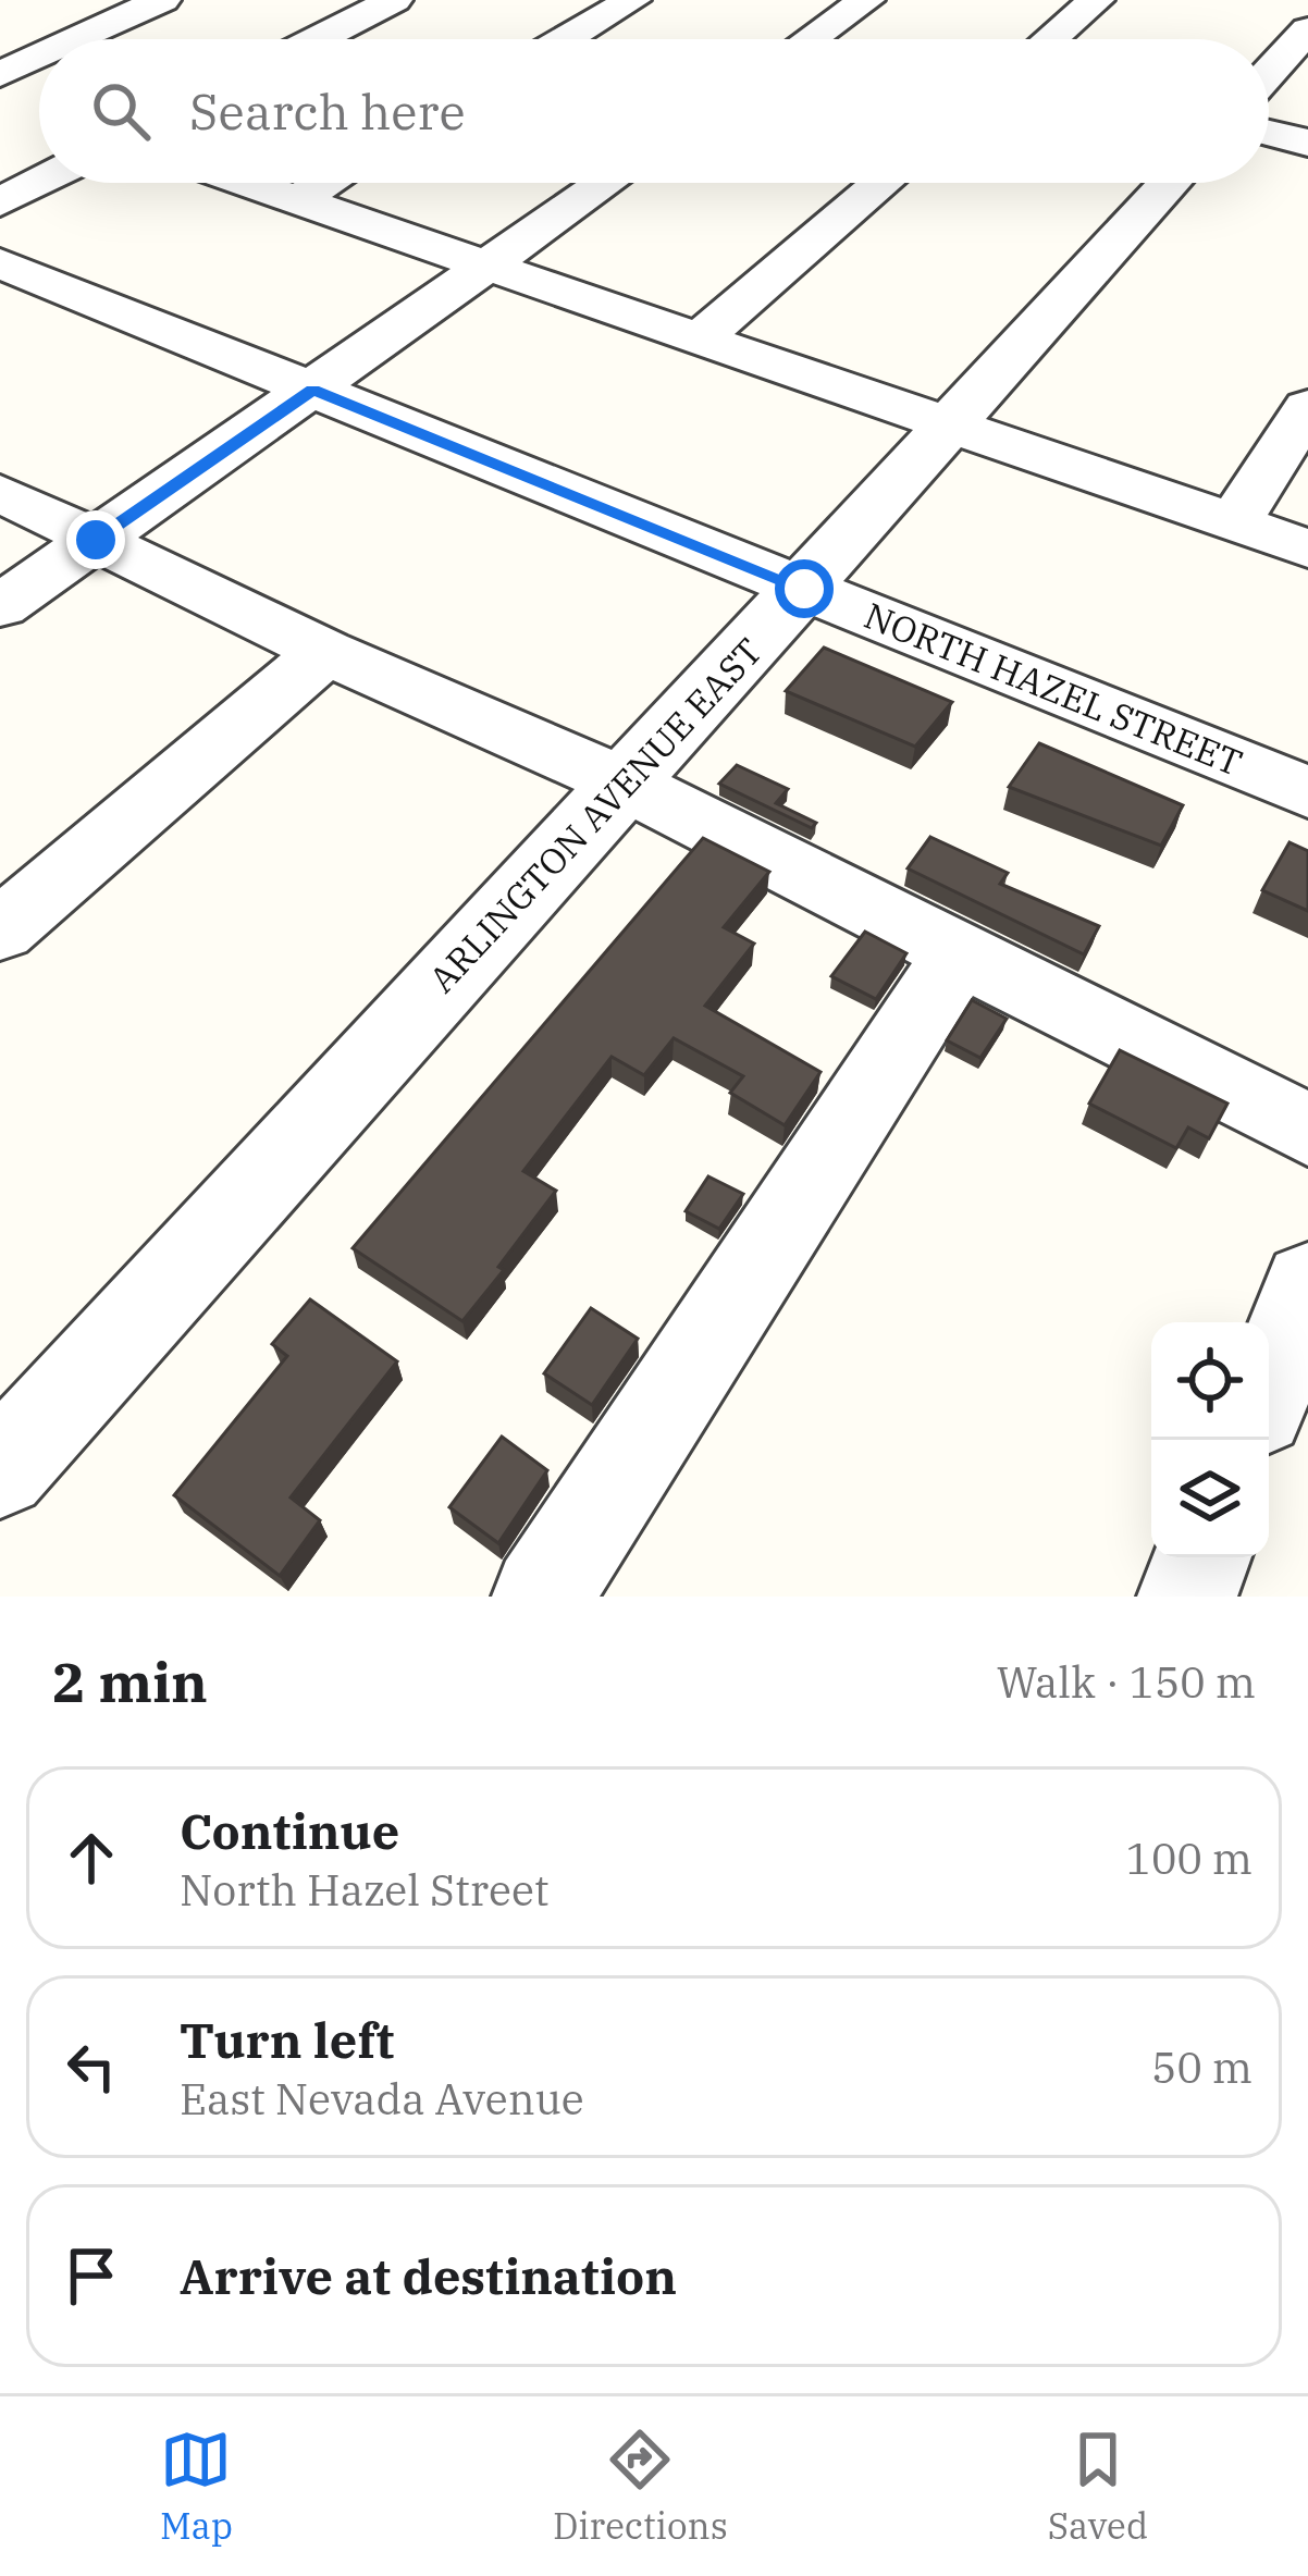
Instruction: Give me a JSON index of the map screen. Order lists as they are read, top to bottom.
{
  "streets": {
    "street": ["NORTH HAZEL STREET", "ARLINGTON AVENUE EAST"]
  },
  "crossings": [
    ["NORTH HAZEL STREET", "ARLINGTON AVENUE EAST"]
  ],
  "page": {
    "search": "Search here",
    "heading": ["2 min", "Walk · 150 m"],
    "list": [
      ["Continue", "North Hazel Street", "100 m"],
      ["Turn left", "East Nevada Avenue", "50 m"],
      "Arrive at destination"
    ],
    "nav": ["Map", "Directions", "Saved"]
  }
}
